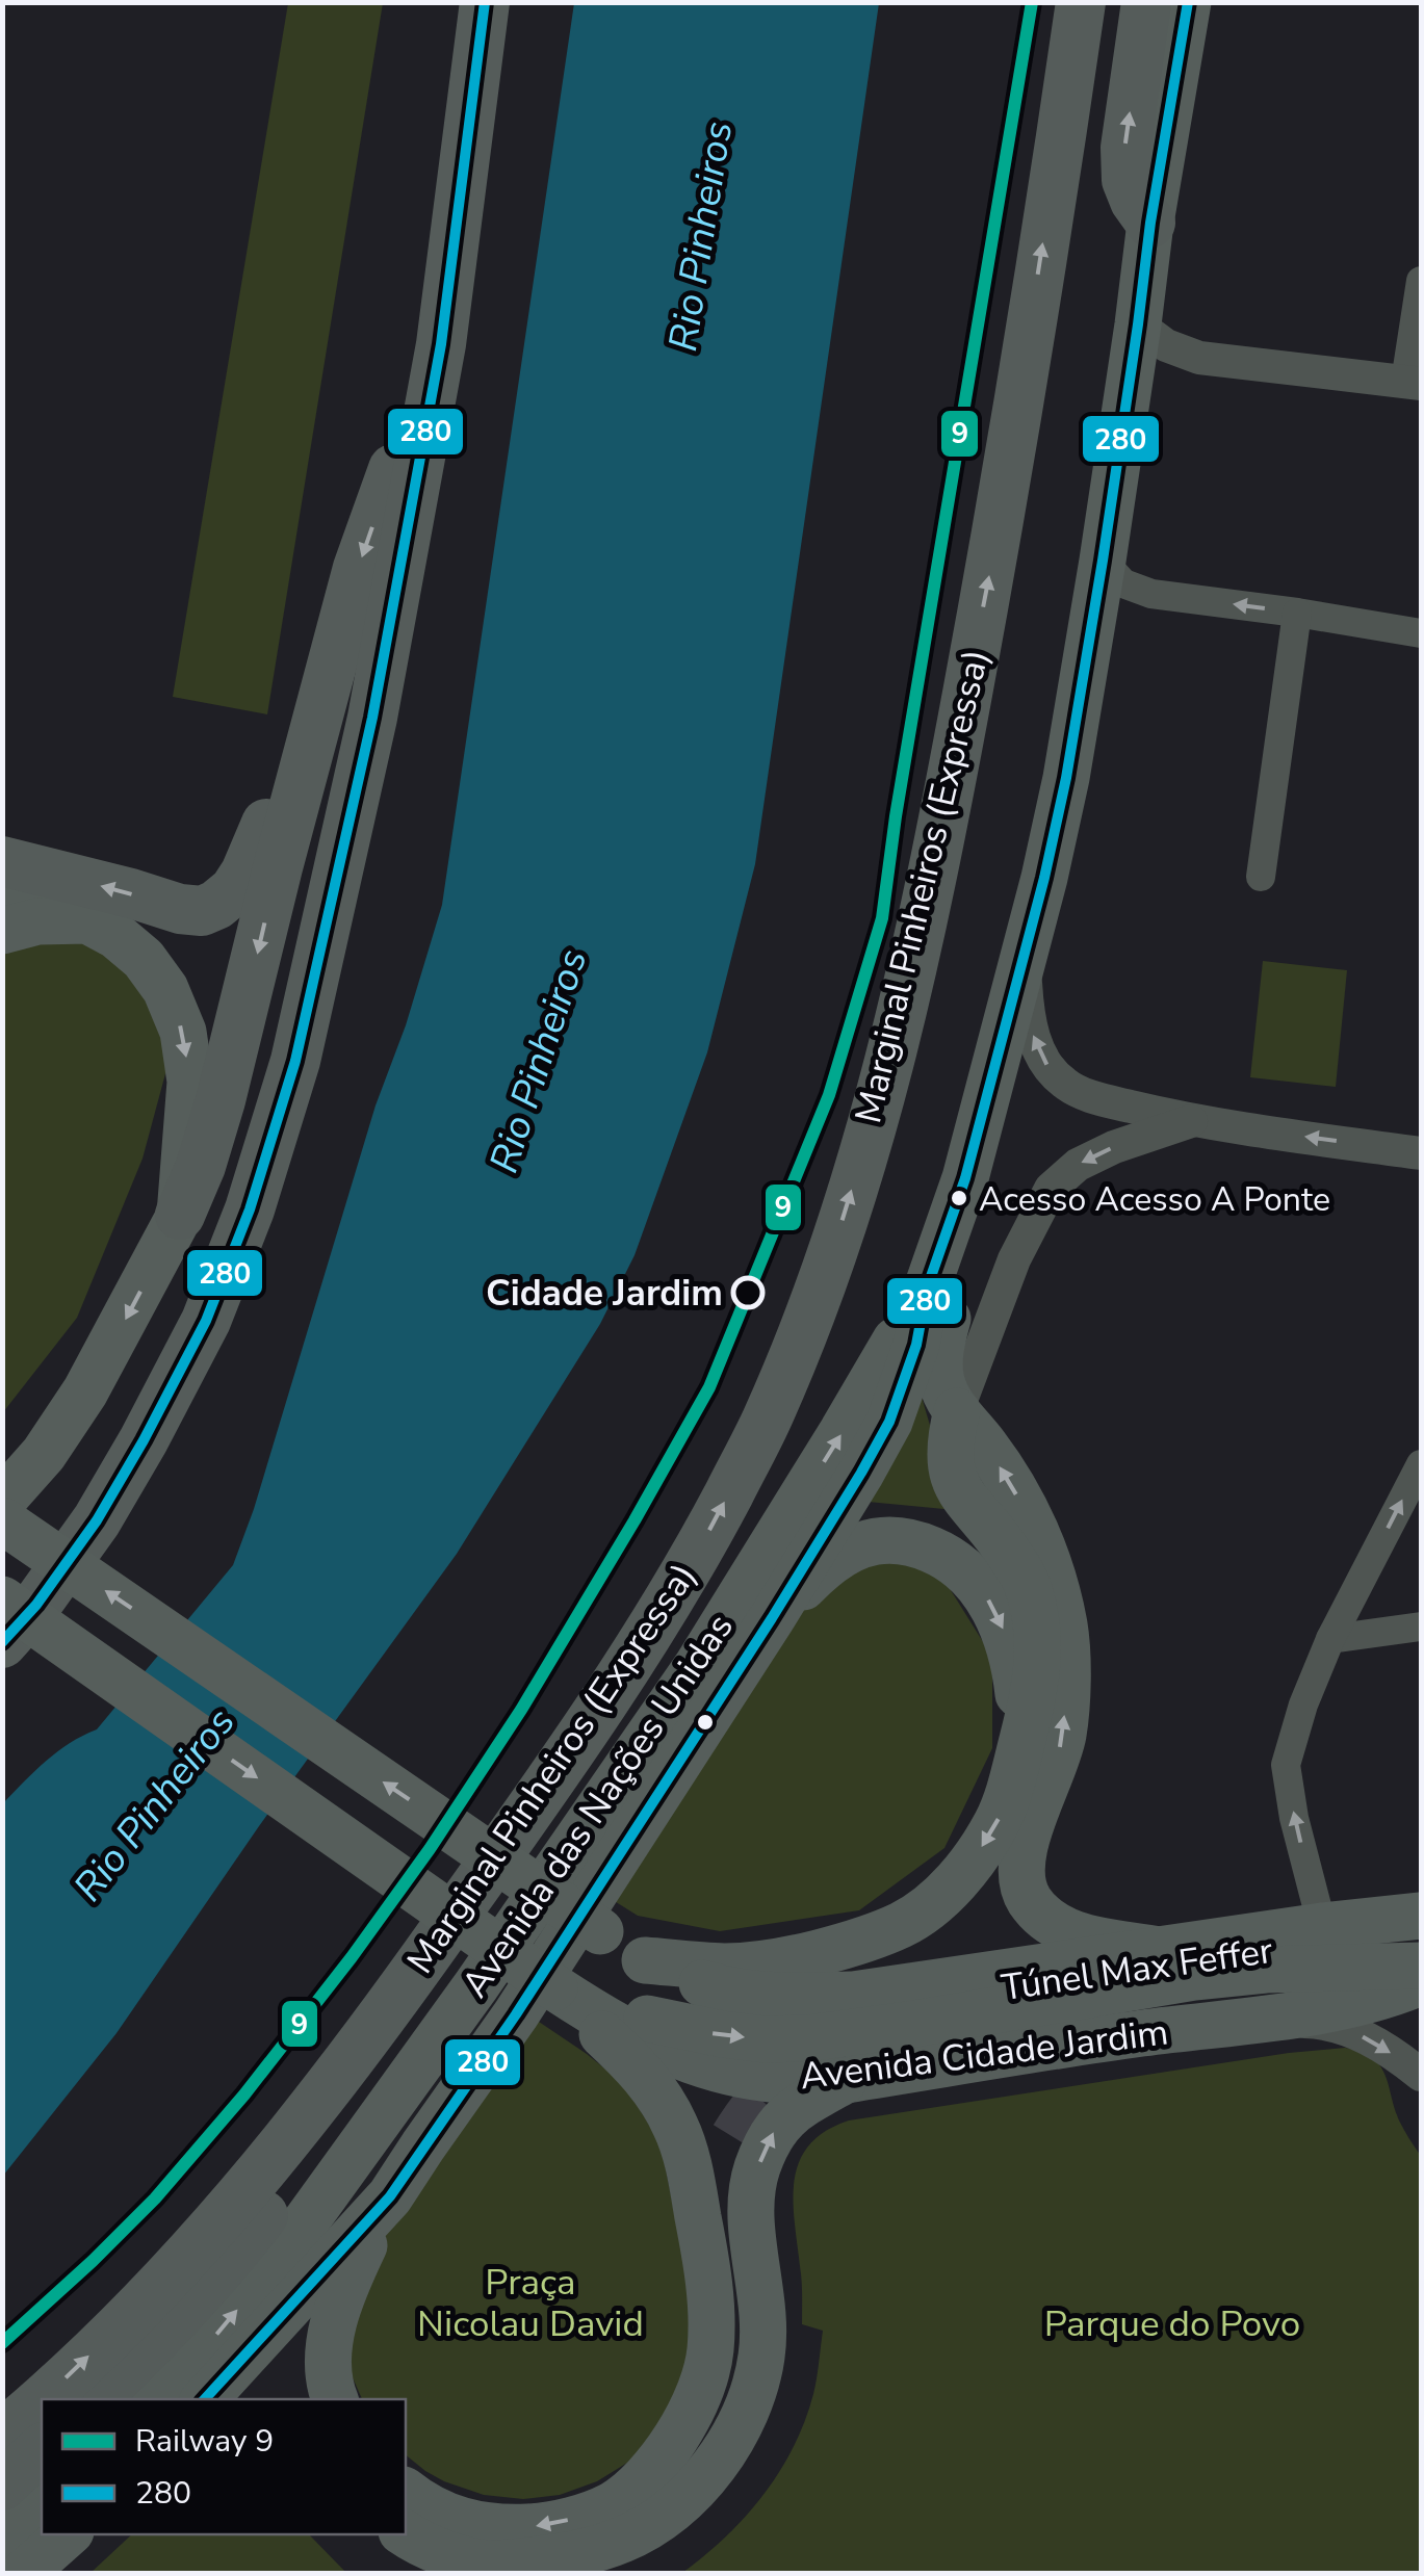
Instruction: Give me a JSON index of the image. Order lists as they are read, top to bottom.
{
  "streets": {
    "highway": [
      "Marginal Pinheiros (Expressa)",
      "Avenida das Nações Unidas",
      "Túnel Max Feffer",
      "Avenida Cidade Jardim"
    ]
  },
  "crossings": [
    ["Túnel Max Feffer", "Avenida Cidade Jardim"]
  ],
  "water": ["Rio Pinheiros"],
  "parks": ["Praça Nicolau David", "Parque do Povo"],
  "places": ["Acesso Acesso A Ponte", "Cidade Jardim"],
  "lines": ["rail line 9", "transit line 280"],
  "legend": ["Railway 9", "280"]
}
